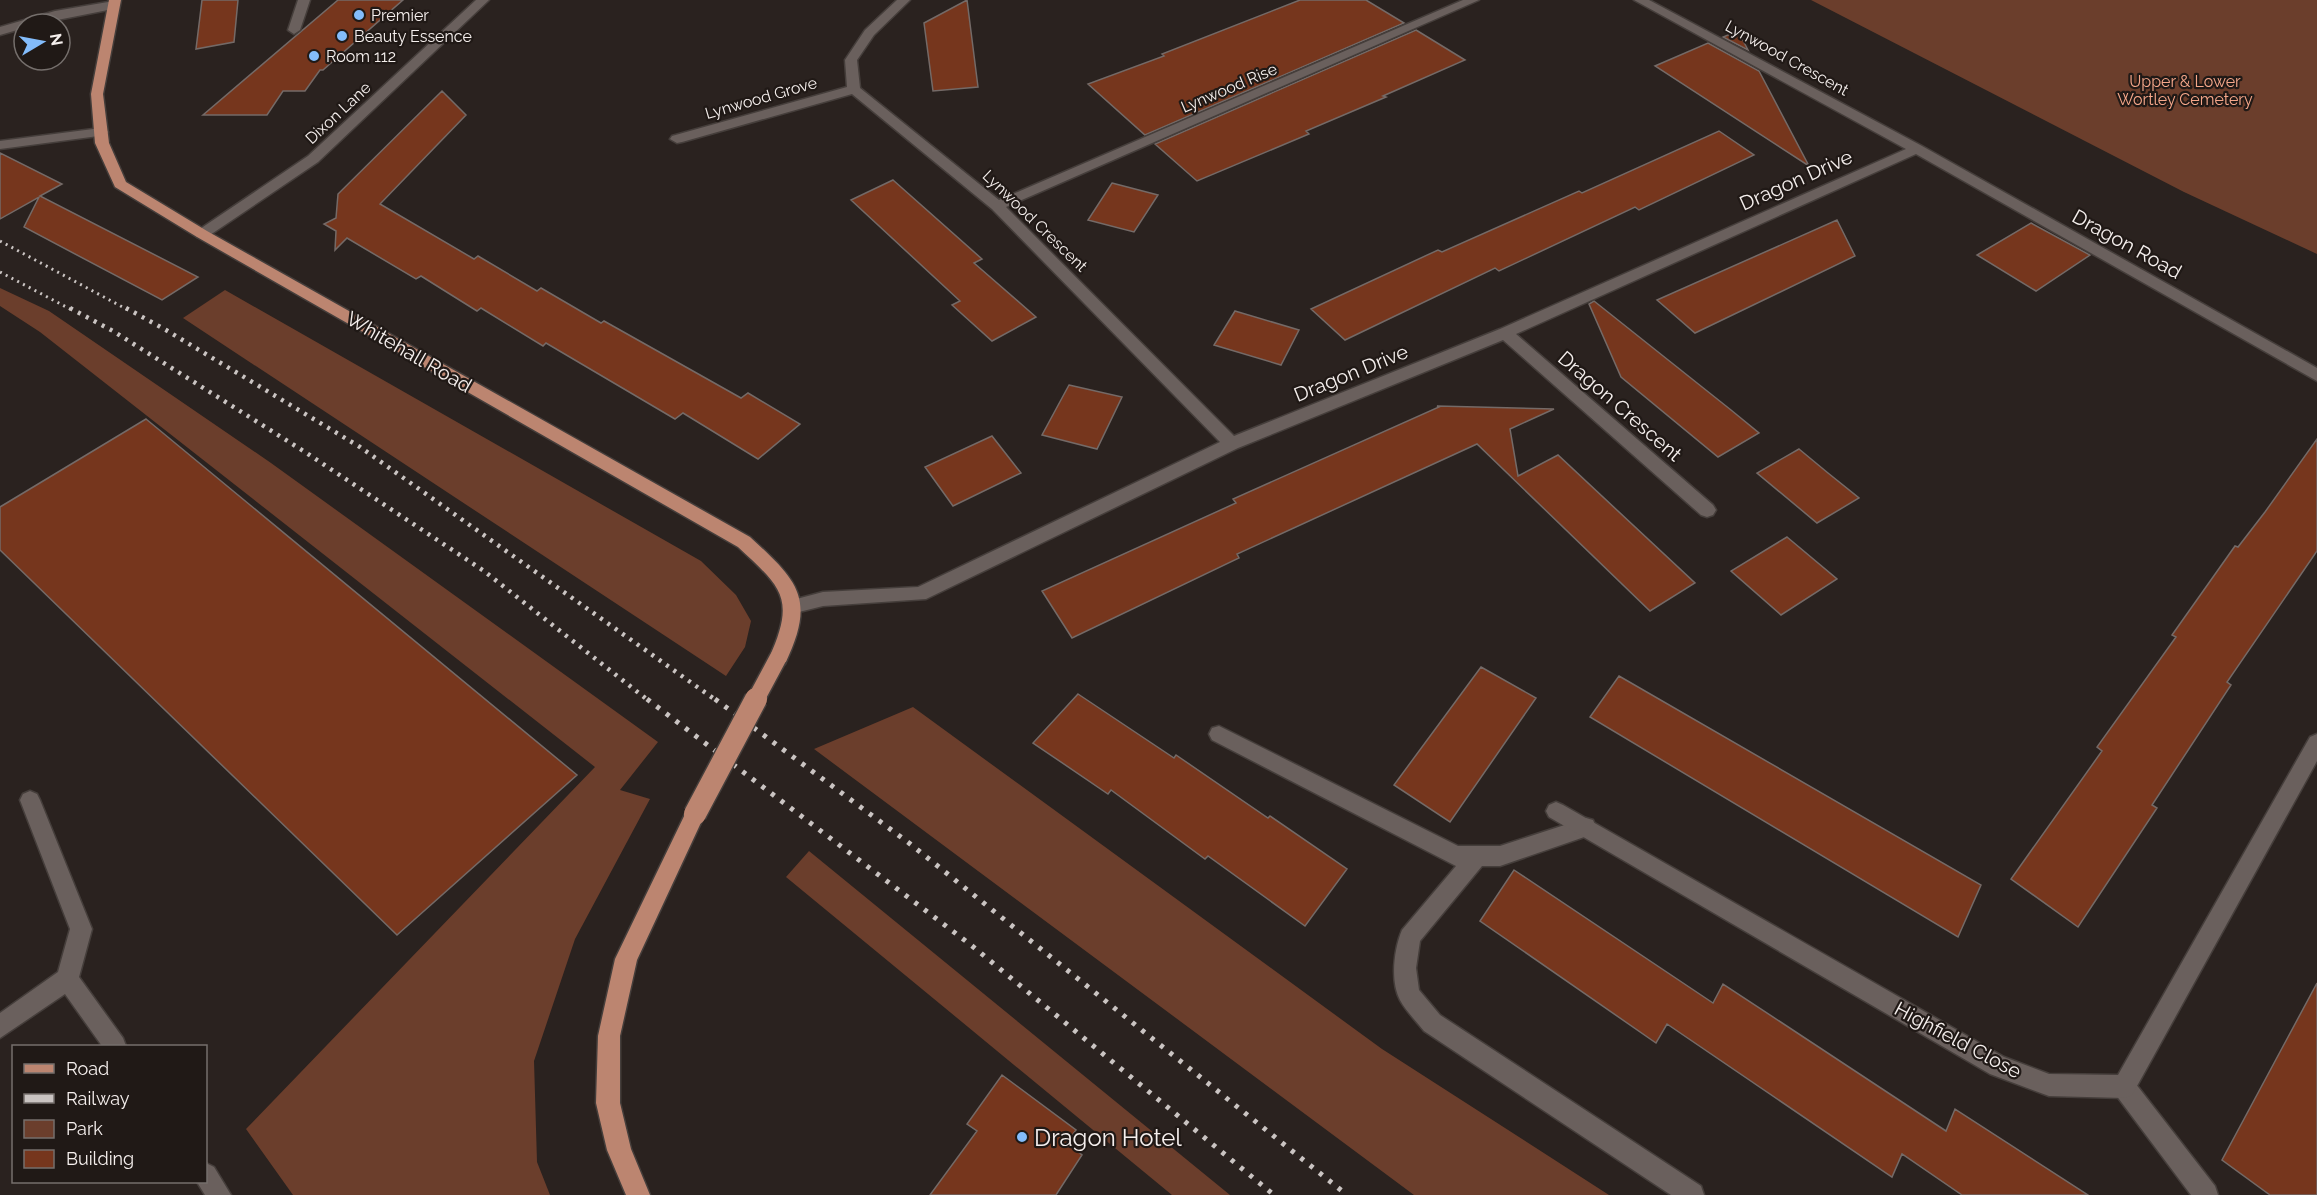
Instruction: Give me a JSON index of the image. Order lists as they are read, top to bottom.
{
  "streets": {
    "main road": ["Whitehall Road"],
    "street": [
      "Lynwood Crescent",
      "Lynwood Rise",
      "Lynwood Grove",
      "Dixon Lane",
      "Dragon Drive",
      "Dragon Road",
      "Dragon Crescent",
      "Highfield Close"
    ]
  },
  "crossings": [
    ["Lynwood Crescent", "Lynwood Rise"],
    ["Lynwood Crescent", "Lynwood Grove"],
    ["Lynwood Crescent", "Dragon Drive"],
    ["Lynwood Crescent", "Dragon Road"],
    ["Dixon Lane", "Whitehall Road"],
    ["Dragon Drive", "Dragon Road"],
    ["Dragon Drive", "Whitehall Road"],
    ["Dragon Drive", "Dragon Crescent"]
  ],
  "parks": ["Upper & Lower Wortley Cemetery"],
  "places": [
    "Premier",
    "Beauty Essence",
    "Room 112",
    "Dragon Hotel"
  ],
  "legend": [
    "Road",
    "Railway",
    "Park",
    "Building"
  ],
  "north": "right"
}
